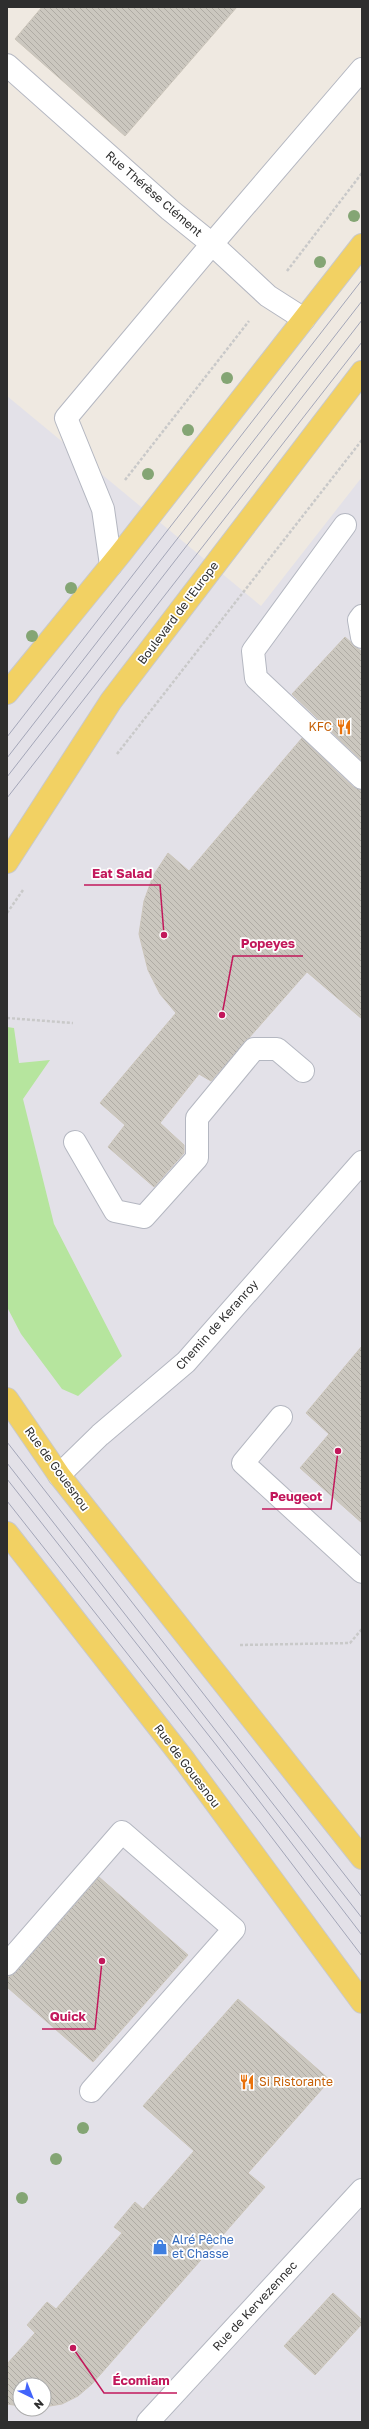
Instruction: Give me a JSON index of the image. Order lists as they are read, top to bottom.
{
  "streets": {
    "main road": ["Boulevard de l'Europe", "Rue de Gouesnou"],
    "street": ["Rue Thérèse Clément", "Chemin de Keranroy", "Rue de Kervezennec"]
  },
  "crossings": [
    ["Chemin de Keranroy", "Rue de Gouesnou"]
  ],
  "places": {
    "restaurant": ["KFC", "Si Ristorante"],
    "other": [
      "Eat Salad",
      "Popeyes",
      "Peugeot",
      "Quick",
      "Écomiam"
    ],
    "shop": ["Alré Pêche et Chasse"]
  },
  "north": "bottom right"
}
